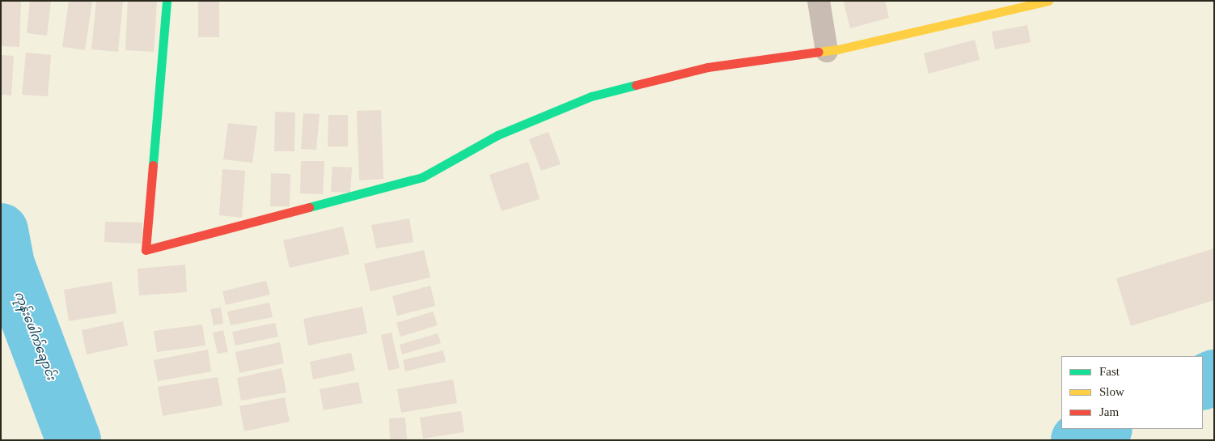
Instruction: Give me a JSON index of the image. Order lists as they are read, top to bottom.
{
  "water": ["ကုန်းဖေါက်ချောင်း"],
  "legend": ["Fast", "Slow", "Jam"]
}
